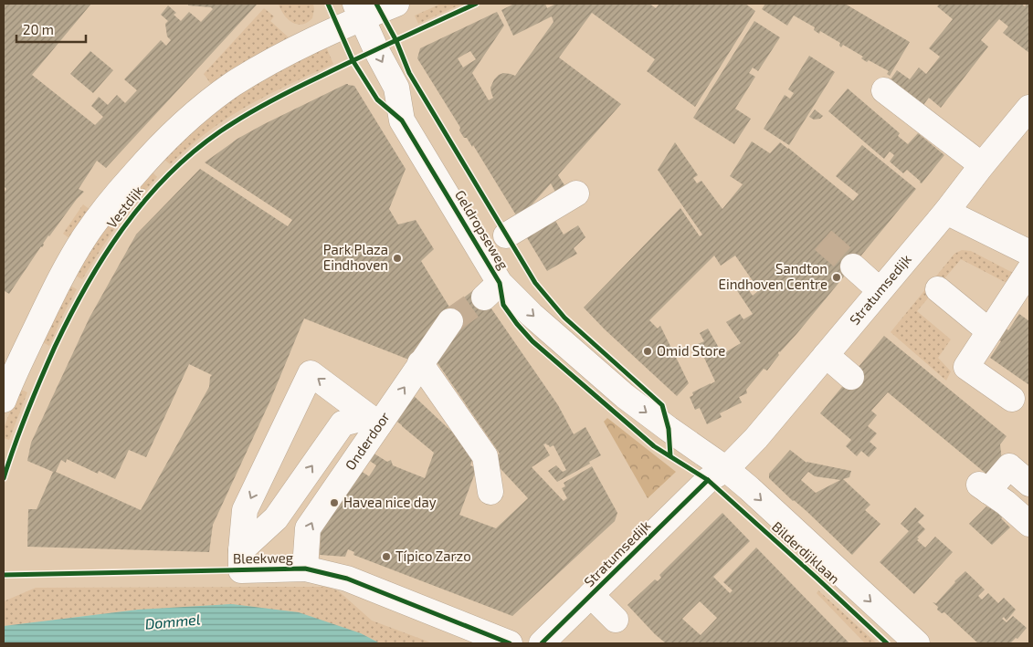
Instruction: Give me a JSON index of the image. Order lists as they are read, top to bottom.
{
  "streets": {
    "street": [
      "Vestdijk",
      "Geldropseweg",
      "Stratumsedijk",
      "Onderdoor",
      "Bilderdijklaan",
      "Bleekweg"
    ]
  },
  "crossings": [
    ["Vestdijk", "Geldropseweg"],
    ["Geldropseweg", "Stratumsedijk"],
    ["Geldropseweg", "Bilderdijklaan"],
    ["Stratumsedijk", "Bilderdijklaan"],
    ["Onderdoor", "Bleekweg"]
  ],
  "one_way": ["Bilderdijklaan"],
  "water": ["Dommel"],
  "places": [
    "Park Plaza Eindhoven",
    "Sandton Eindhoven Centre",
    "Omid Store",
    "Havea nice day",
    "Típico Zarzo"
  ],
  "scale_bar": "20 m"
}
